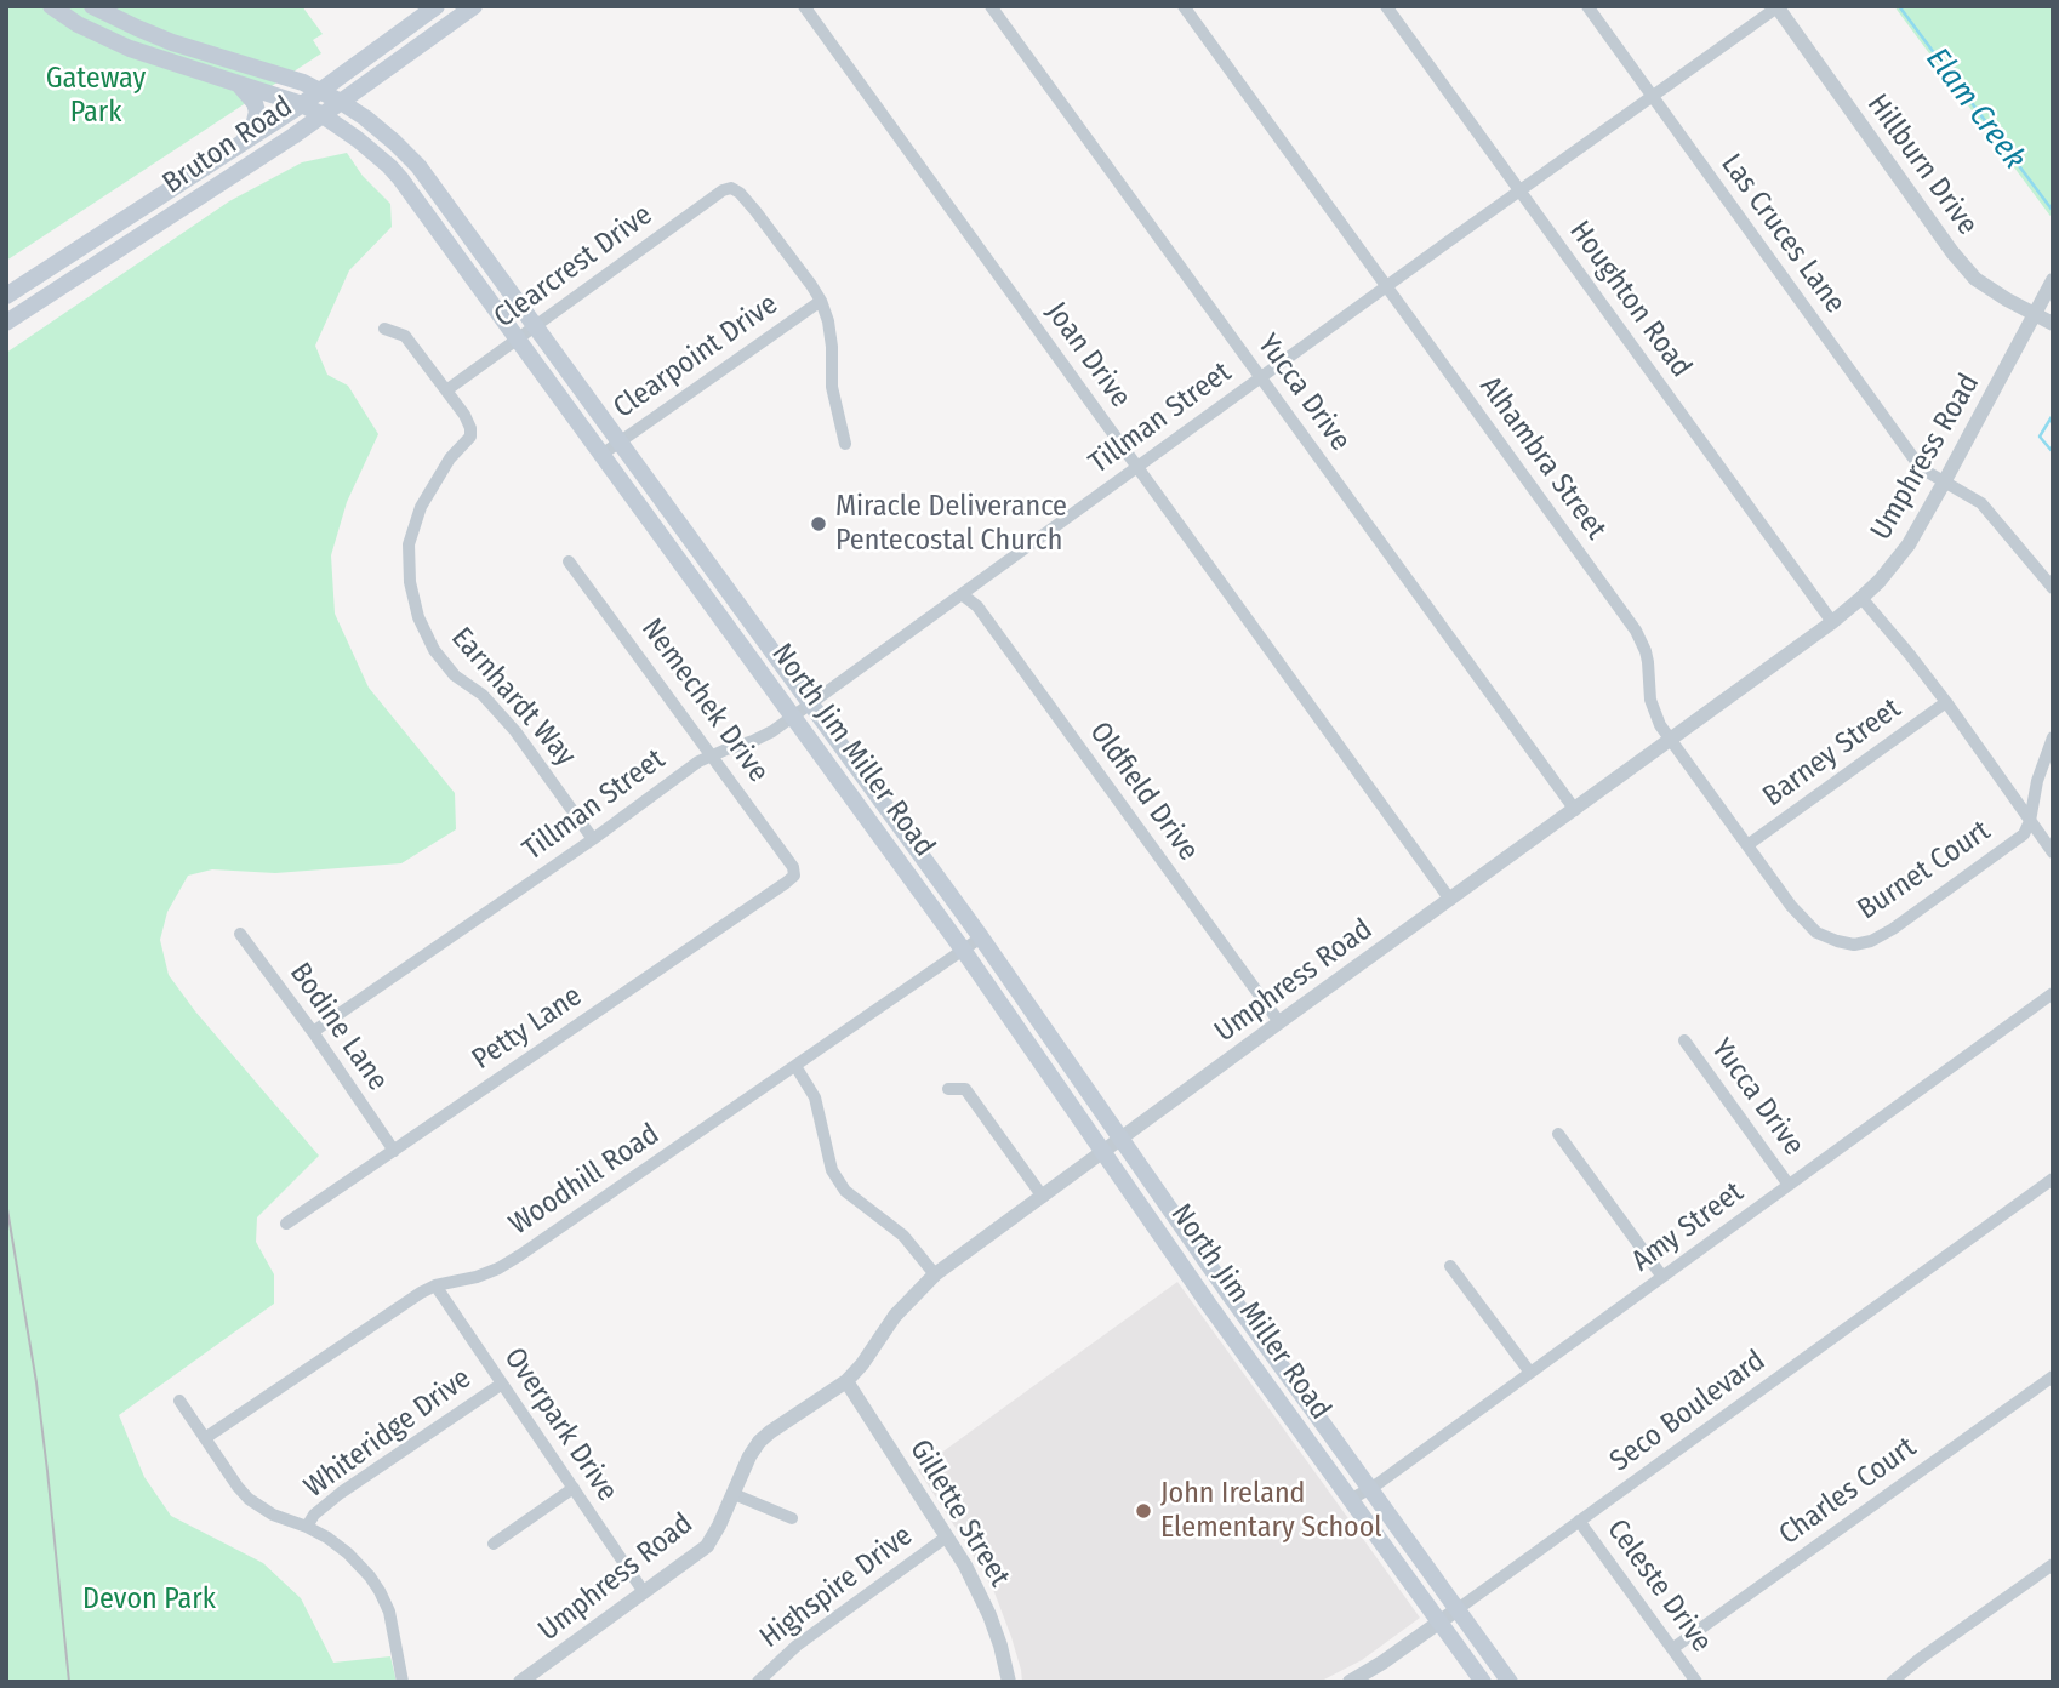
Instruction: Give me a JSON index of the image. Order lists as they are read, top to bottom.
{
  "streets": {
    "main road": ["Bruton Road", "North Jim Miller Road"],
    "street": [
      "Hillburn Drive",
      "Las Cruces Lane",
      "Clearcrest Drive",
      "Houghton Road",
      "Joan Drive",
      "Clearpoint Drive",
      "Yucca Drive",
      "Tillman Street",
      "Umphress Road",
      "Alhambra Street",
      "Earnhardt Way",
      "Nemechek Drive",
      "Barney Street",
      "Oldfield Drive",
      "Burnet Court",
      "Bodine Lane",
      "Petty Lane",
      "Woodhill Road",
      "Amy Street",
      "Seco Boulevard",
      "Overpark Drive",
      "Whiteridge Drive",
      "Charles Court",
      "Gillette Street",
      "Celeste Drive",
      "Highspire Drive"
    ]
  },
  "crossings": [
    ["Bruton Road", "North Jim Miller Road"],
    ["Hillburn Drive", "Tillman Street"],
    ["Hillburn Drive", "Umphress Road"],
    ["Las Cruces Lane", "Tillman Street"],
    ["Las Cruces Lane", "Umphress Road"],
    ["Clearcrest Drive", "Clearpoint Drive"],
    ["Clearcrest Drive", "Earnhardt Way"],
    ["Clearcrest Drive", "North Jim Miller Road"],
    ["Houghton Road", "Tillman Street"],
    ["Houghton Road", "Umphress Road"],
    ["Joan Drive", "Tillman Street"],
    ["Joan Drive", "Umphress Road"],
    ["Clearpoint Drive", "North Jim Miller Road"],
    ["Yucca Drive", "Tillman Street"],
    ["Yucca Drive", "Umphress Road"],
    ["Yucca Drive", "Amy Street"],
    ["Tillman Street", "Alhambra Street"],
    ["Tillman Street", "Earnhardt Way"],
    ["Tillman Street", "Nemechek Drive"],
    ["Tillman Street", "North Jim Miller Road"],
    ["Tillman Street", "Oldfield Drive"],
    ["Tillman Street", "Bodine Lane"],
    ["Umphress Road", "Alhambra Street"],
    ["Umphress Road", "North Jim Miller Road"],
    ["Umphress Road", "Oldfield Drive"],
    ["Umphress Road", "Overpark Drive"],
    ["Umphress Road", "Gillette Street"],
    ["Alhambra Street", "Barney Street"],
    ["Alhambra Street", "Burnet Court"],
    ["Nemechek Drive", "Petty Lane"],
    ["North Jim Miller Road", "Woodhill Road"],
    ["North Jim Miller Road", "Amy Street"],
    ["North Jim Miller Road", "Seco Boulevard"],
    ["Bodine Lane", "Petty Lane"],
    ["Woodhill Road", "Overpark Drive"],
    ["Seco Boulevard", "Celeste Drive"],
    ["Overpark Drive", "Whiteridge Drive"],
    ["Charles Court", "Celeste Drive"],
    ["Gillette Street", "Highspire Drive"]
  ],
  "water": ["Elam Creek"],
  "parks": ["Gateway Park", "Devon Park"],
  "places": ["Miracle Deliverance Pentecostal Church", "John Ireland Elementary School"]
}
